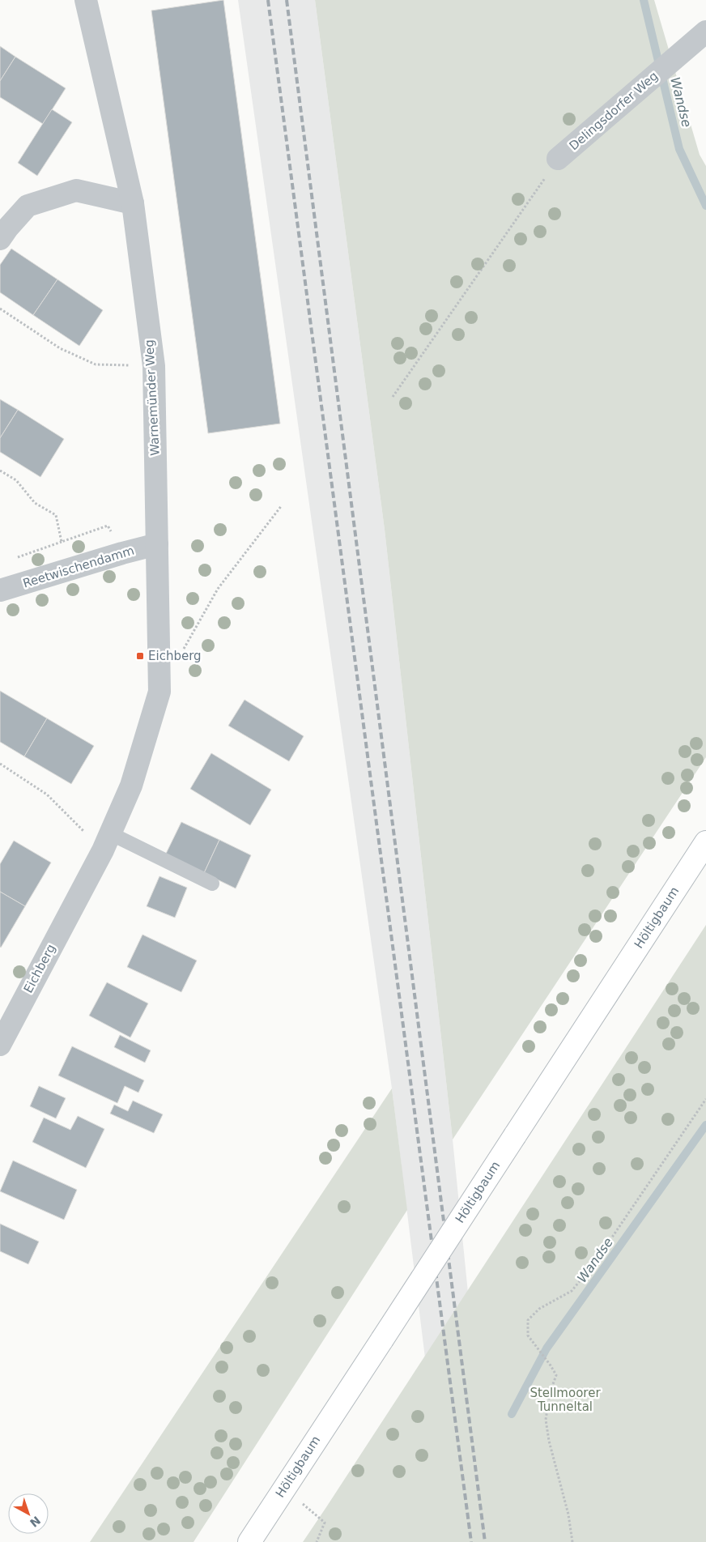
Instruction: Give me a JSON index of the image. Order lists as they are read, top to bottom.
{
  "streets": {
    "main road": ["Höltigbaum"],
    "street": [
      "Delingsdorfer Weg",
      "Warnemünder Weg",
      "Reetwischendamm",
      "Eichberg"
    ]
  },
  "crossings": [
    ["Warnemünder Weg", "Reetwischendamm"],
    ["Warnemünder Weg", "Eichberg"],
    ["Reetwischendamm", "Eichberg"]
  ],
  "water": ["Wandse"],
  "parks": ["Stellmoorer Tunneltal"],
  "places": {
    "transit": ["Eichberg"]
  },
  "north": "bottom right"
}
